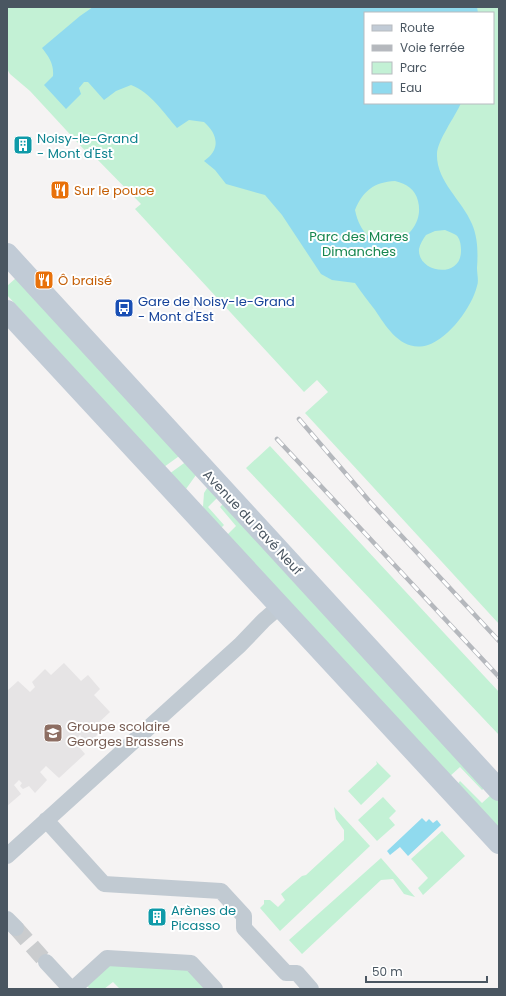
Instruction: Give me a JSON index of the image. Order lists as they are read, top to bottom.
{
  "streets": {
    "main road": ["Avenue du Pavé Neuf"]
  },
  "parks": ["Parc des Mares Dimanches"],
  "places": {
    "building": ["Noisy-le-Grand - Mont d'Est", "Arènes de Picasso"],
    "restaurant": ["Sur le pouce", "Ô braisé"],
    "bus stop": ["Gare de Noisy-le-Grand - Mont d'Est"],
    "school or university": ["Groupe scolaire Georges Brassens"]
  },
  "legend": [
    "Route",
    "Voie ferrée",
    "Parc",
    "Eau"
  ],
  "scale_bar": "50 m"
}
